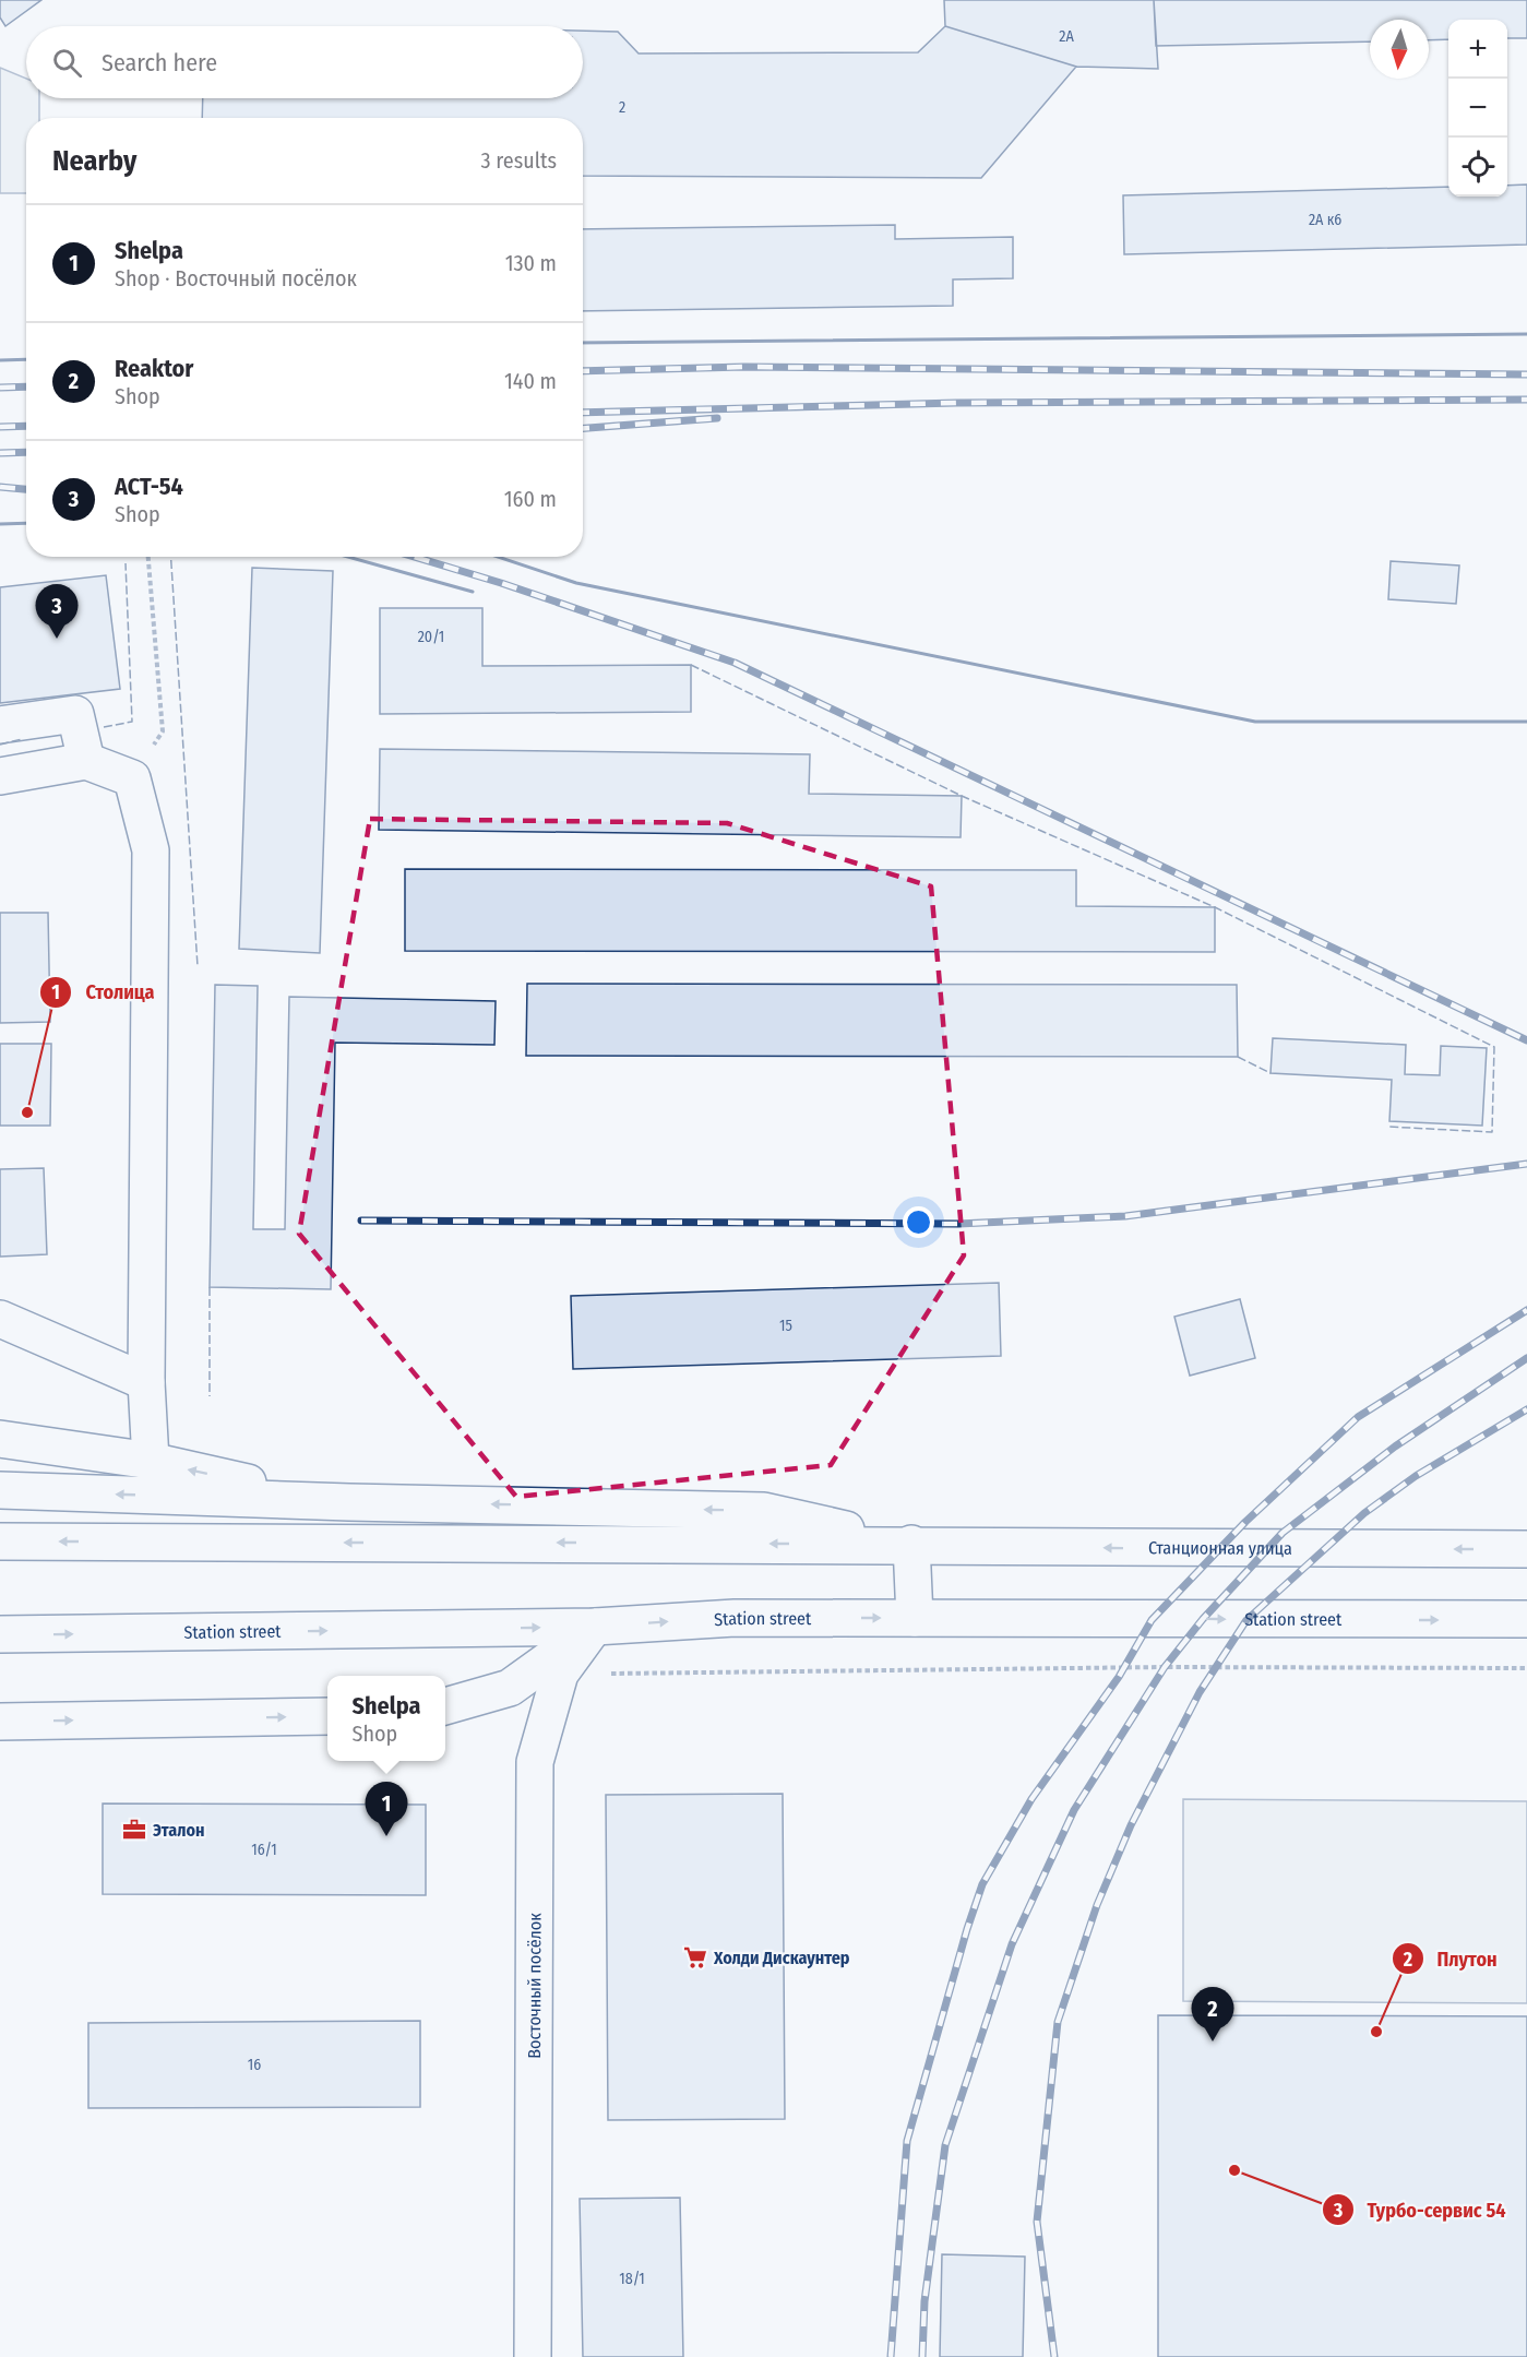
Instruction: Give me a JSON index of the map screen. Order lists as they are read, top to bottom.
{
  "streets": {
    "main road": ["Станционная улица", "Station street", "Восточный посёлок"]
  },
  "crossings": [
    ["Station street", "Восточный посёлок"]
  ],
  "one_way": ["Станционная улица"],
  "places": {
    "other": ["Столица", "Плутон", "Турбо-сервис 54"],
    "office": ["Эталон"],
    "supermarket": ["Холди Дискаунтер"]
  },
  "house_numbers": [
    "2А",
    "2",
    "2А к6",
    "20/1",
    "15",
    "16/1",
    "16",
    "18/1"
  ],
  "north": "bottom",
  "page": {
    "map_buttons": ["+", "−"],
    "search": "Search here",
    "heading": ["Nearby", "3 results"],
    "list": [
      {
        "mark": "1",
        "name": "Shelpa",
        "note": "Shop · Восточный посёлок",
        "value": "130 m"
      },
      {
        "mark": "2",
        "name": "Reaktor",
        "note": "Shop",
        "value": "140 m"
      },
      {
        "mark": "3",
        "name": "АСТ-54",
        "note": "Shop",
        "value": "160 m"
      }
    ],
    "pins": ["3", "1", "2"],
    "popup": ["Shelpa", "Shop"]
  }
}
